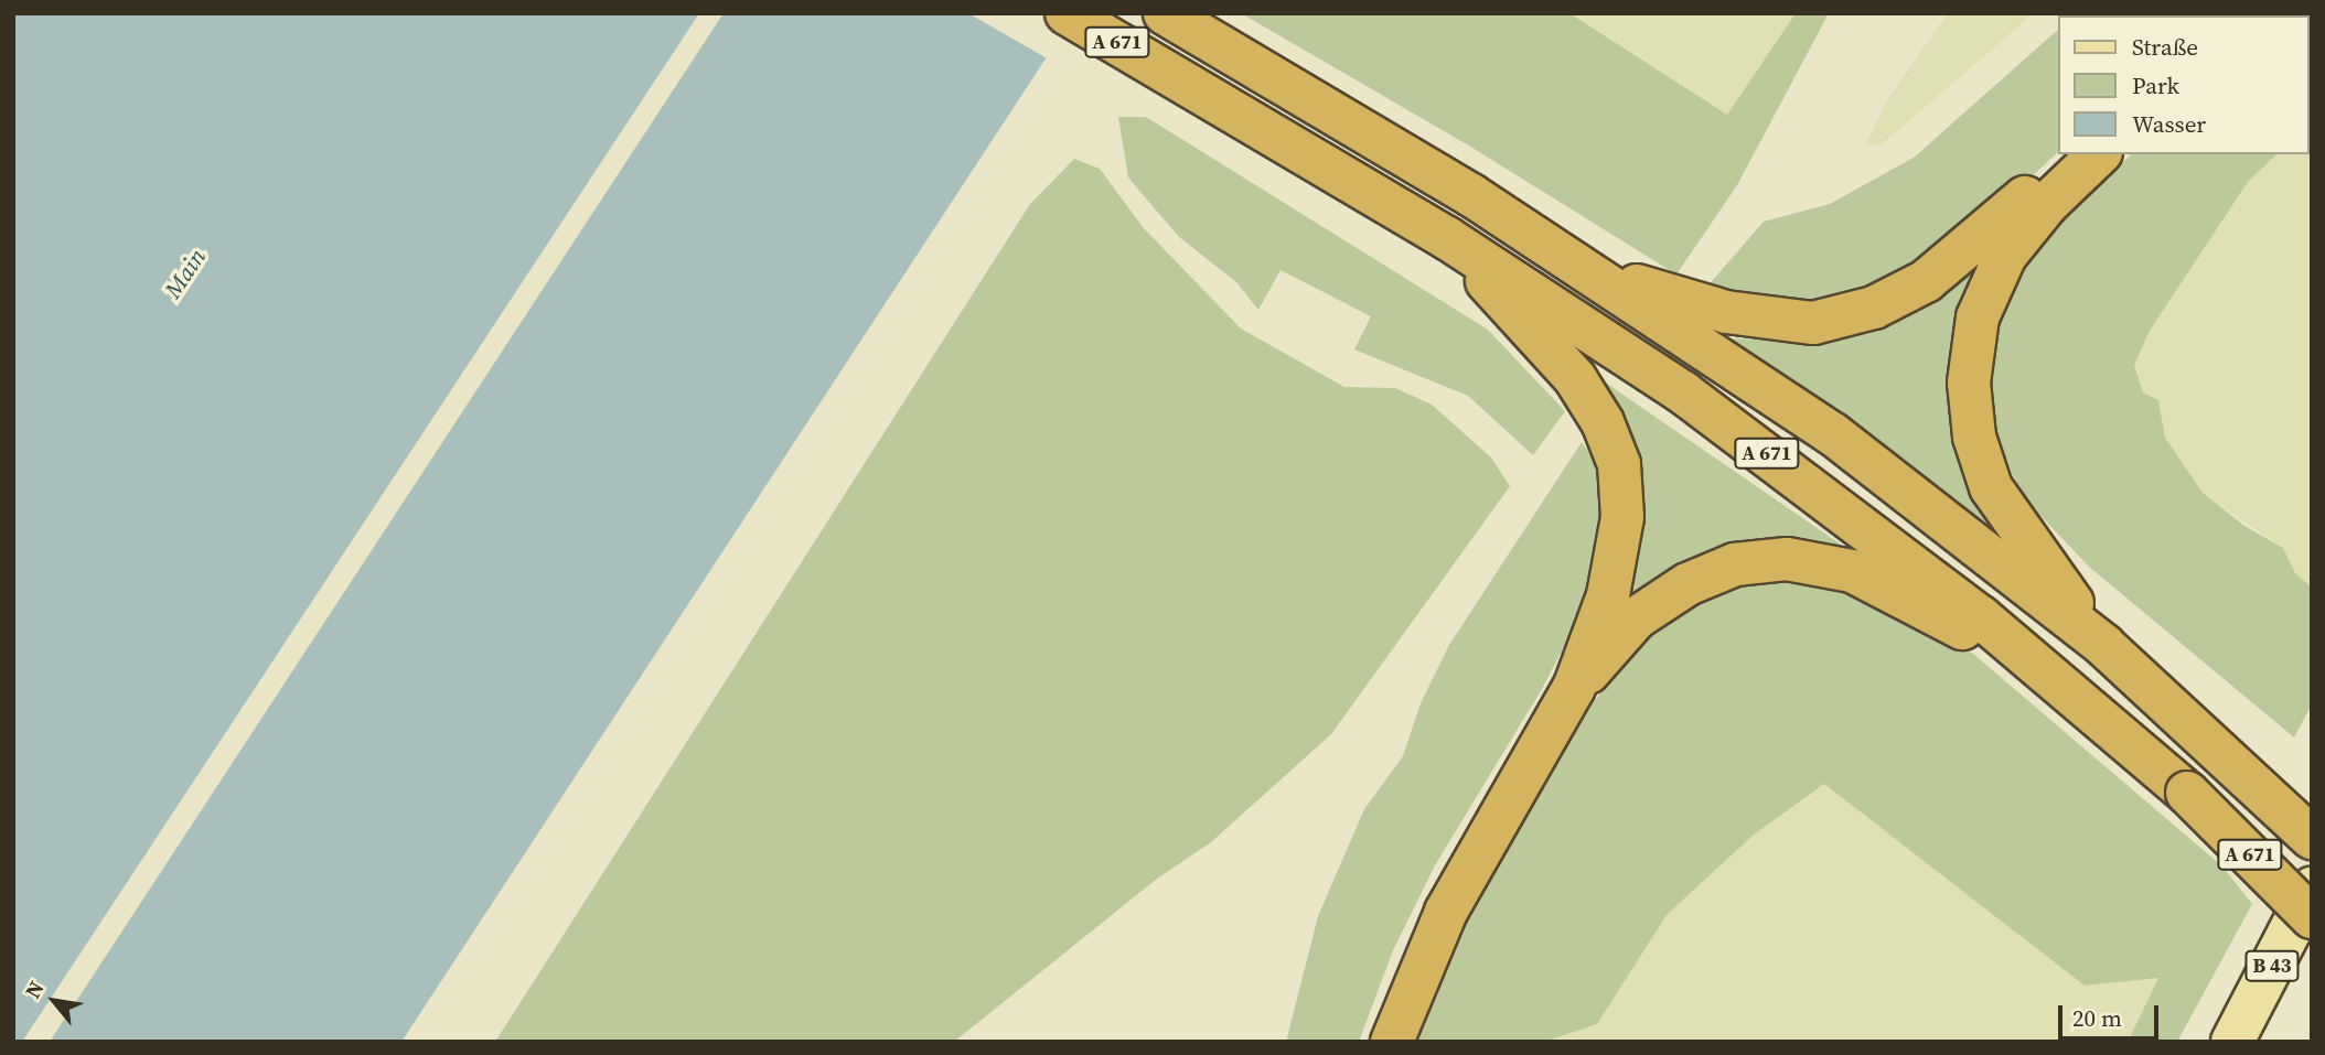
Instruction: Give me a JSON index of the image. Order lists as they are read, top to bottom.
{
  "streets": {
    "highway": ["A 671"],
    "main road": ["B 43"]
  },
  "water": ["Main"],
  "legend": ["Straße", "Park", "Wasser"],
  "scale_bar": "20 m",
  "north": "top left"
}
